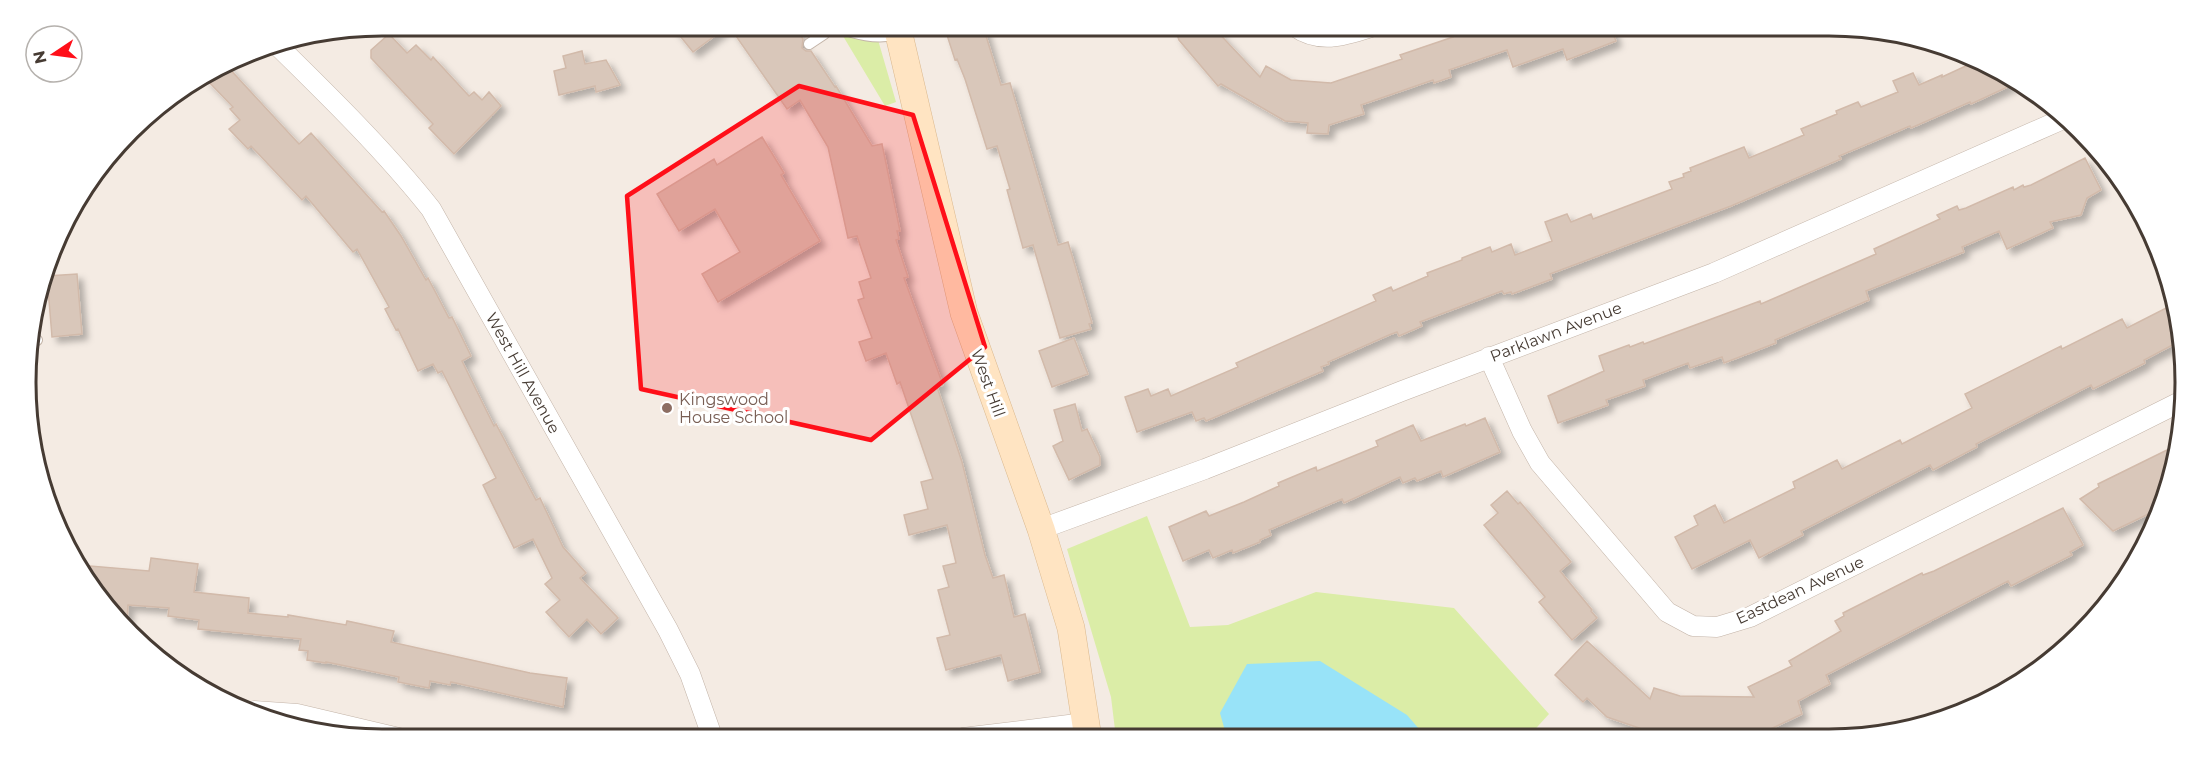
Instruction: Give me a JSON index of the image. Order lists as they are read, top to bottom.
{
  "streets": {
    "main road": ["West Hill"],
    "street": ["Parklawn Avenue", "West Hill Avenue", "Eastdean Avenue"]
  },
  "crossings": [
    ["Parklawn Avenue", "West Hill"],
    ["Parklawn Avenue", "Eastdean Avenue"]
  ],
  "places": ["Kingswood House School"],
  "north": "left"
}
